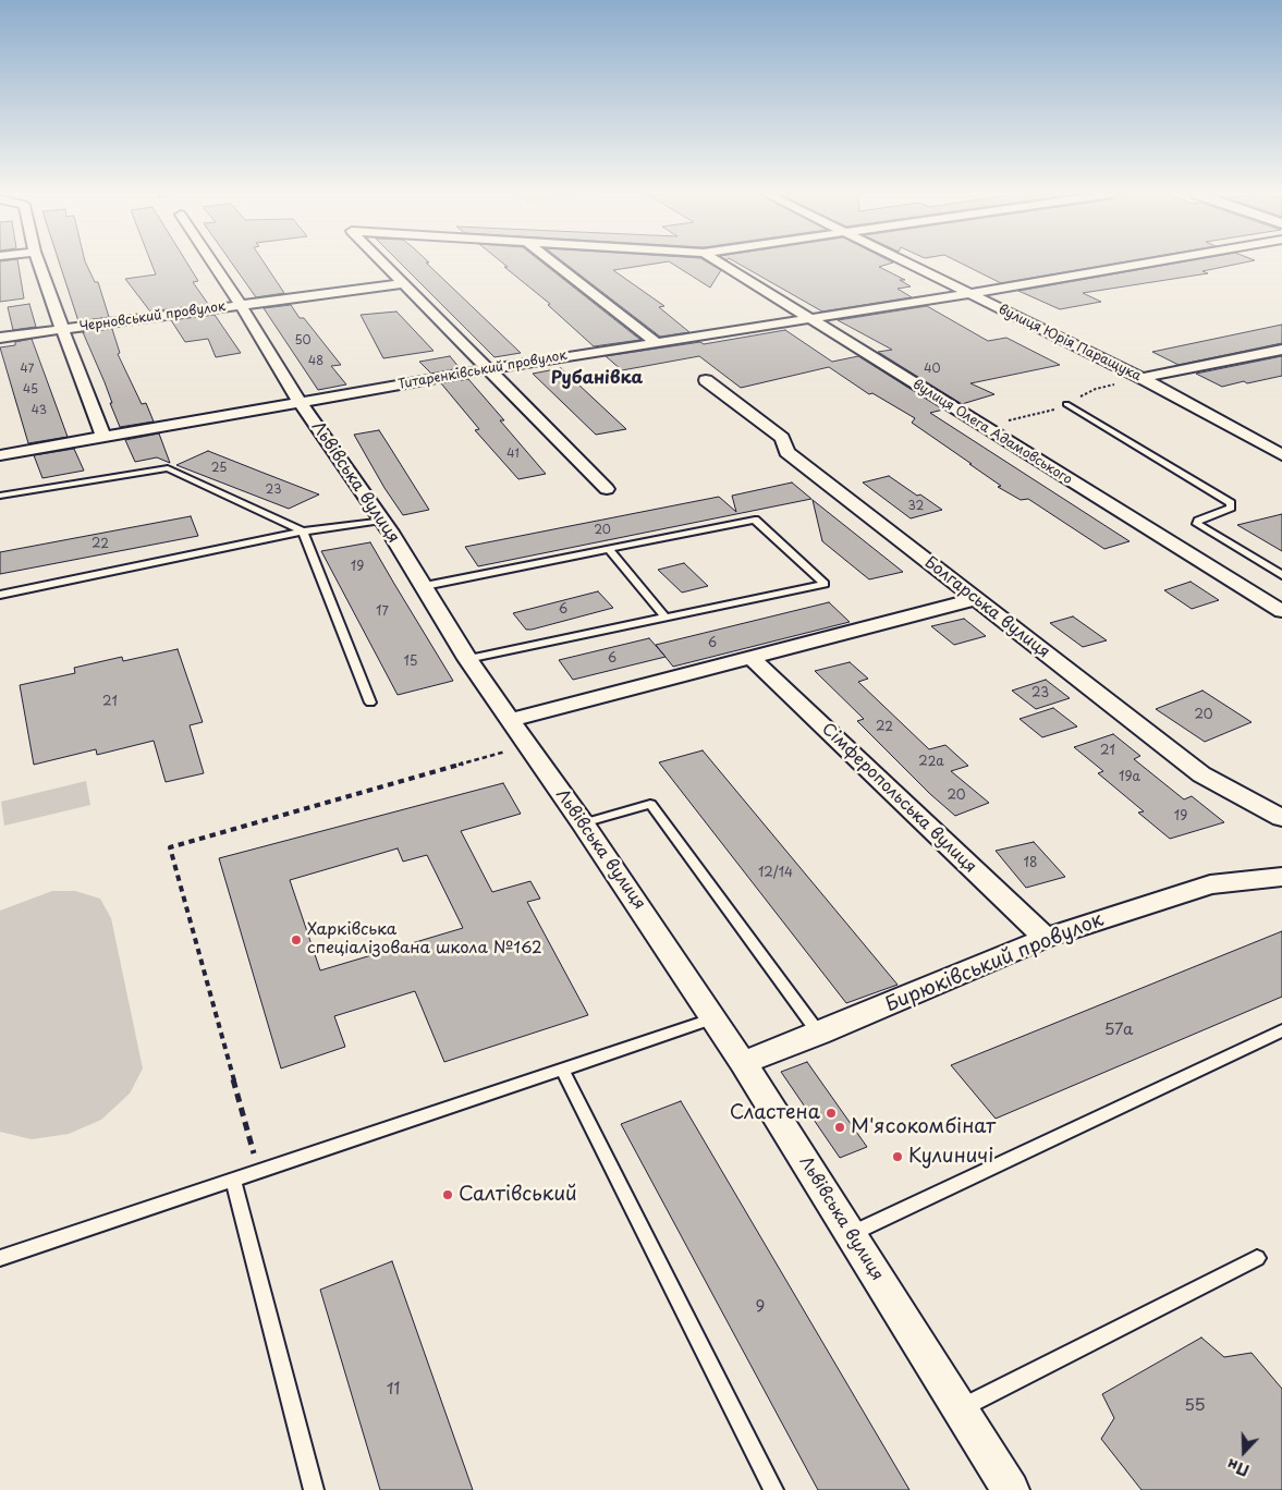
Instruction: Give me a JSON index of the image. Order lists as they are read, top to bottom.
{
  "streets": {
    "street": [
      "Черновський провулок",
      "вулиця Юрія Паращука",
      "Титаренківський провулок",
      "вулиця Олега Адамовського",
      "Львівська вулиця",
      "Болгарська вулиця",
      "Сімферопольська вулиця",
      "Бирюківський провулок"
    ]
  },
  "crossings": [
    ["Черновський провулок", "Львівська вулиця"],
    ["вулиця Юрія Паращука", "Титаренківський провулок"],
    ["Титаренківський провулок", "вулиця Олега Адамовського"],
    ["Титаренківський провулок", "Львівська вулиця"],
    ["Львівська вулиця", "Бирюківський провулок"],
    ["Сімферопольська вулиця", "Бирюківський провулок"]
  ],
  "districts": ["Рубанівка"],
  "places": [
    "Харківська спеціалізована школа №162",
    "Сластена",
    "М'ясокомбінат",
    "Кулиничі",
    "Салтівський"
  ],
  "house_numbers": [
    "50",
    "48",
    "47",
    "40",
    "45",
    "43",
    "41",
    "25",
    "23",
    "32",
    "20",
    "22",
    "19",
    "6",
    "17",
    "6",
    "6",
    "15",
    "23",
    "21",
    "20",
    "22",
    "21",
    "22а",
    "19а",
    "20",
    "19",
    "18",
    "12/14",
    "57а",
    "9",
    "11",
    "55"
  ],
  "north": "bottom"
}
